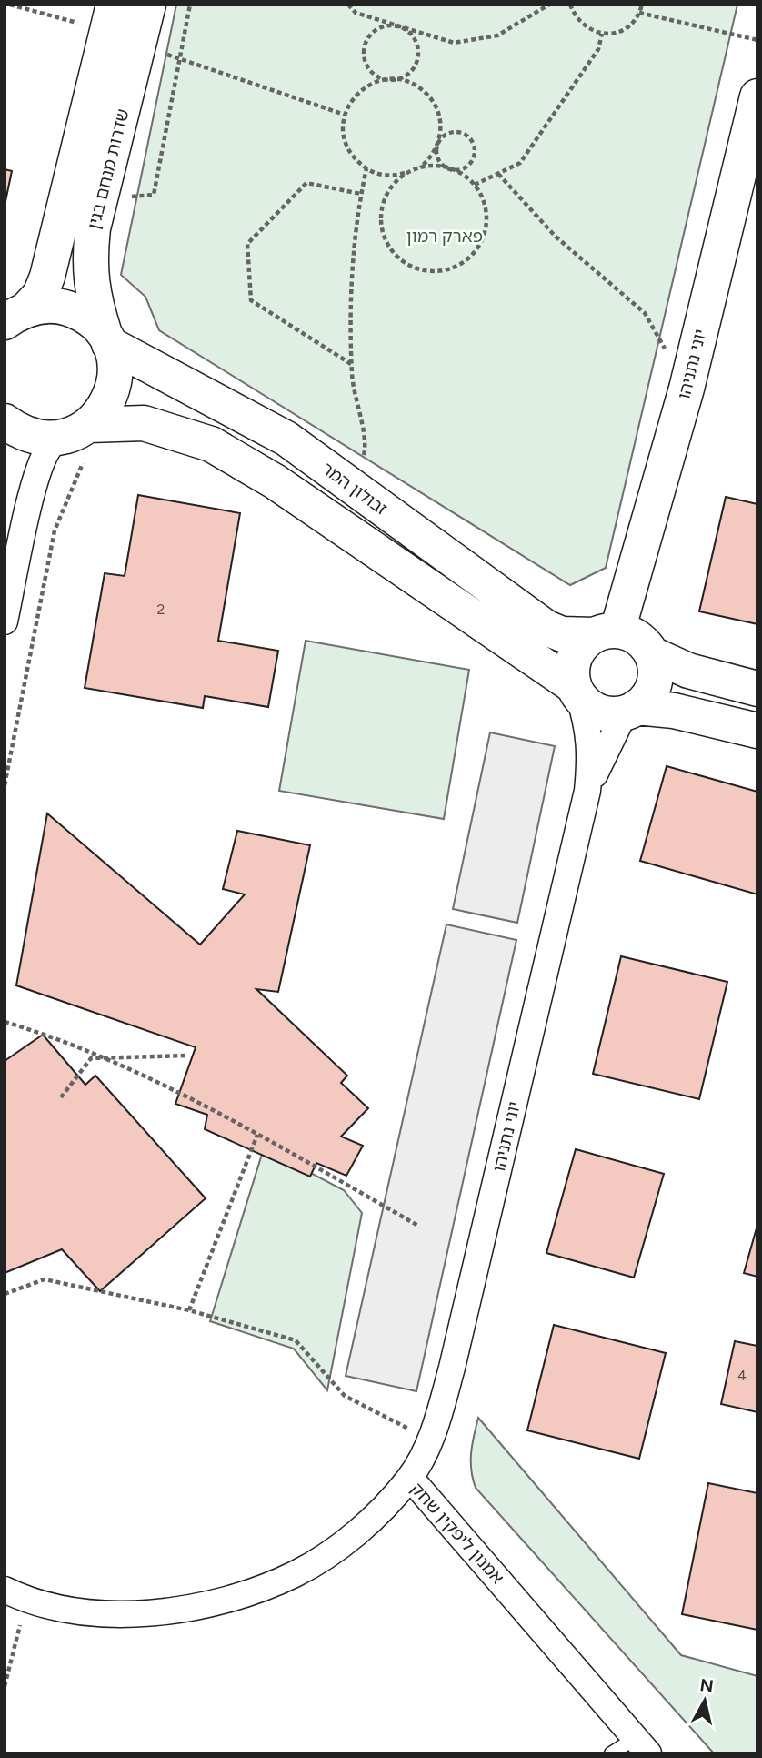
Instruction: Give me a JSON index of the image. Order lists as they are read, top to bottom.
{
  "streets": {
    "street": [
      "שדרות מנחם בגין",
      "יוני נתניהו",
      "זבולון המר",
      "אמנון ליפקין שחק"
    ]
  },
  "crossings": [
    ["שדרות מנחם בגין", "זבולון המר"],
    ["יוני נתניהו", "זבולון המר"],
    ["יוני נתניהו", "אמנון ליפקין שחק"]
  ],
  "parks": ["פארק רמון"],
  "house_numbers": ["2", "4"],
  "north": "top"
}
